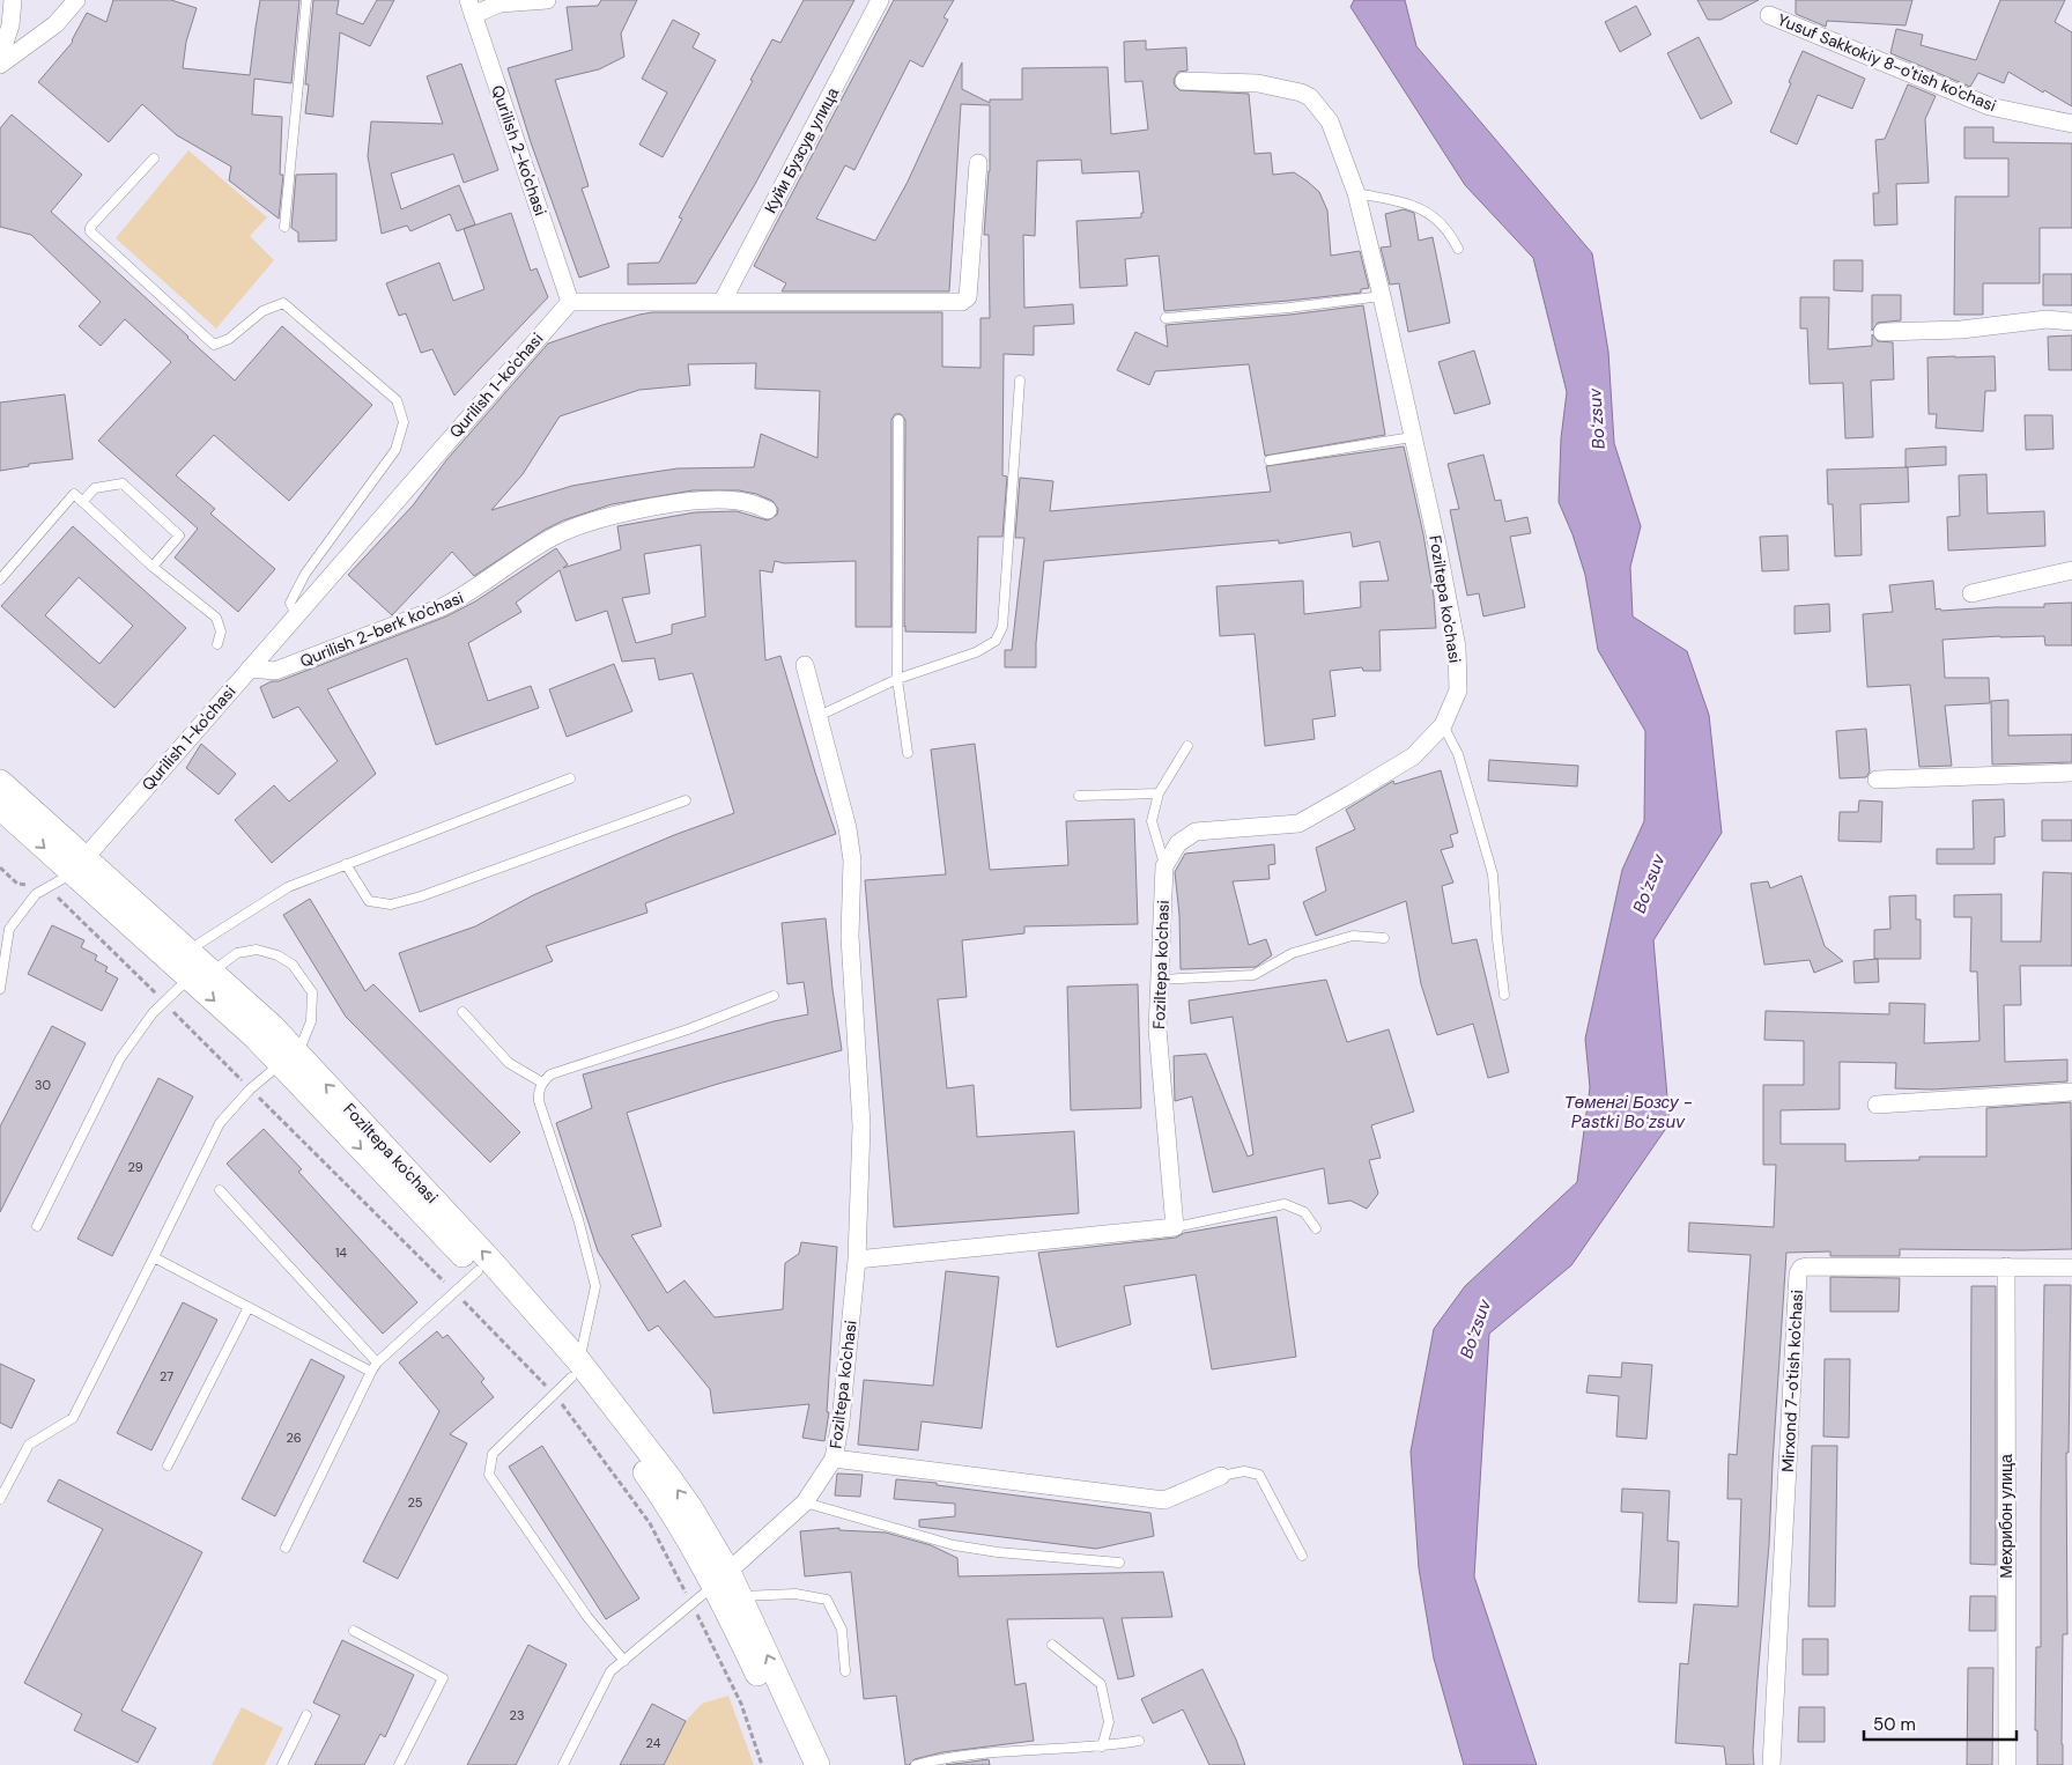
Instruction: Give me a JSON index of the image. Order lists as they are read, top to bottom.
{
  "streets": {
    "main road": ["Foziltepa ko'chasi"],
    "street": [
      "Yusuf Sakkokiy 8-o'tish ko'chasi",
      "Qurilish 2-ko'chasi",
      "Куйи Бузсув улица",
      "Qurilish 1-ko'chasi",
      "Qurilish 2-berk ko'chasi",
      "Mirxond 7-o'tish ko'chasi",
      "Мехрибон улица"
    ]
  },
  "crossings": [
    ["Qurilish 2-ko'chasi", "Qurilish 1-ko'chasi"],
    ["Qurilish 1-ko'chasi", "Foziltepa ko'chasi"],
    ["Qurilish 1-ko'chasi", "Qurilish 2-berk ko'chasi"],
    ["Mirxond 7-o'tish ko'chasi", "Мехрибон улица"]
  ],
  "water": ["Boʻzsuv", "Төменгі Бозсу - Pastki Boʻzsuv"],
  "house_numbers": [
    "30",
    "29",
    "14",
    "27",
    "26",
    "25",
    "23",
    "24"
  ],
  "scale_bar": "50 m"
}
